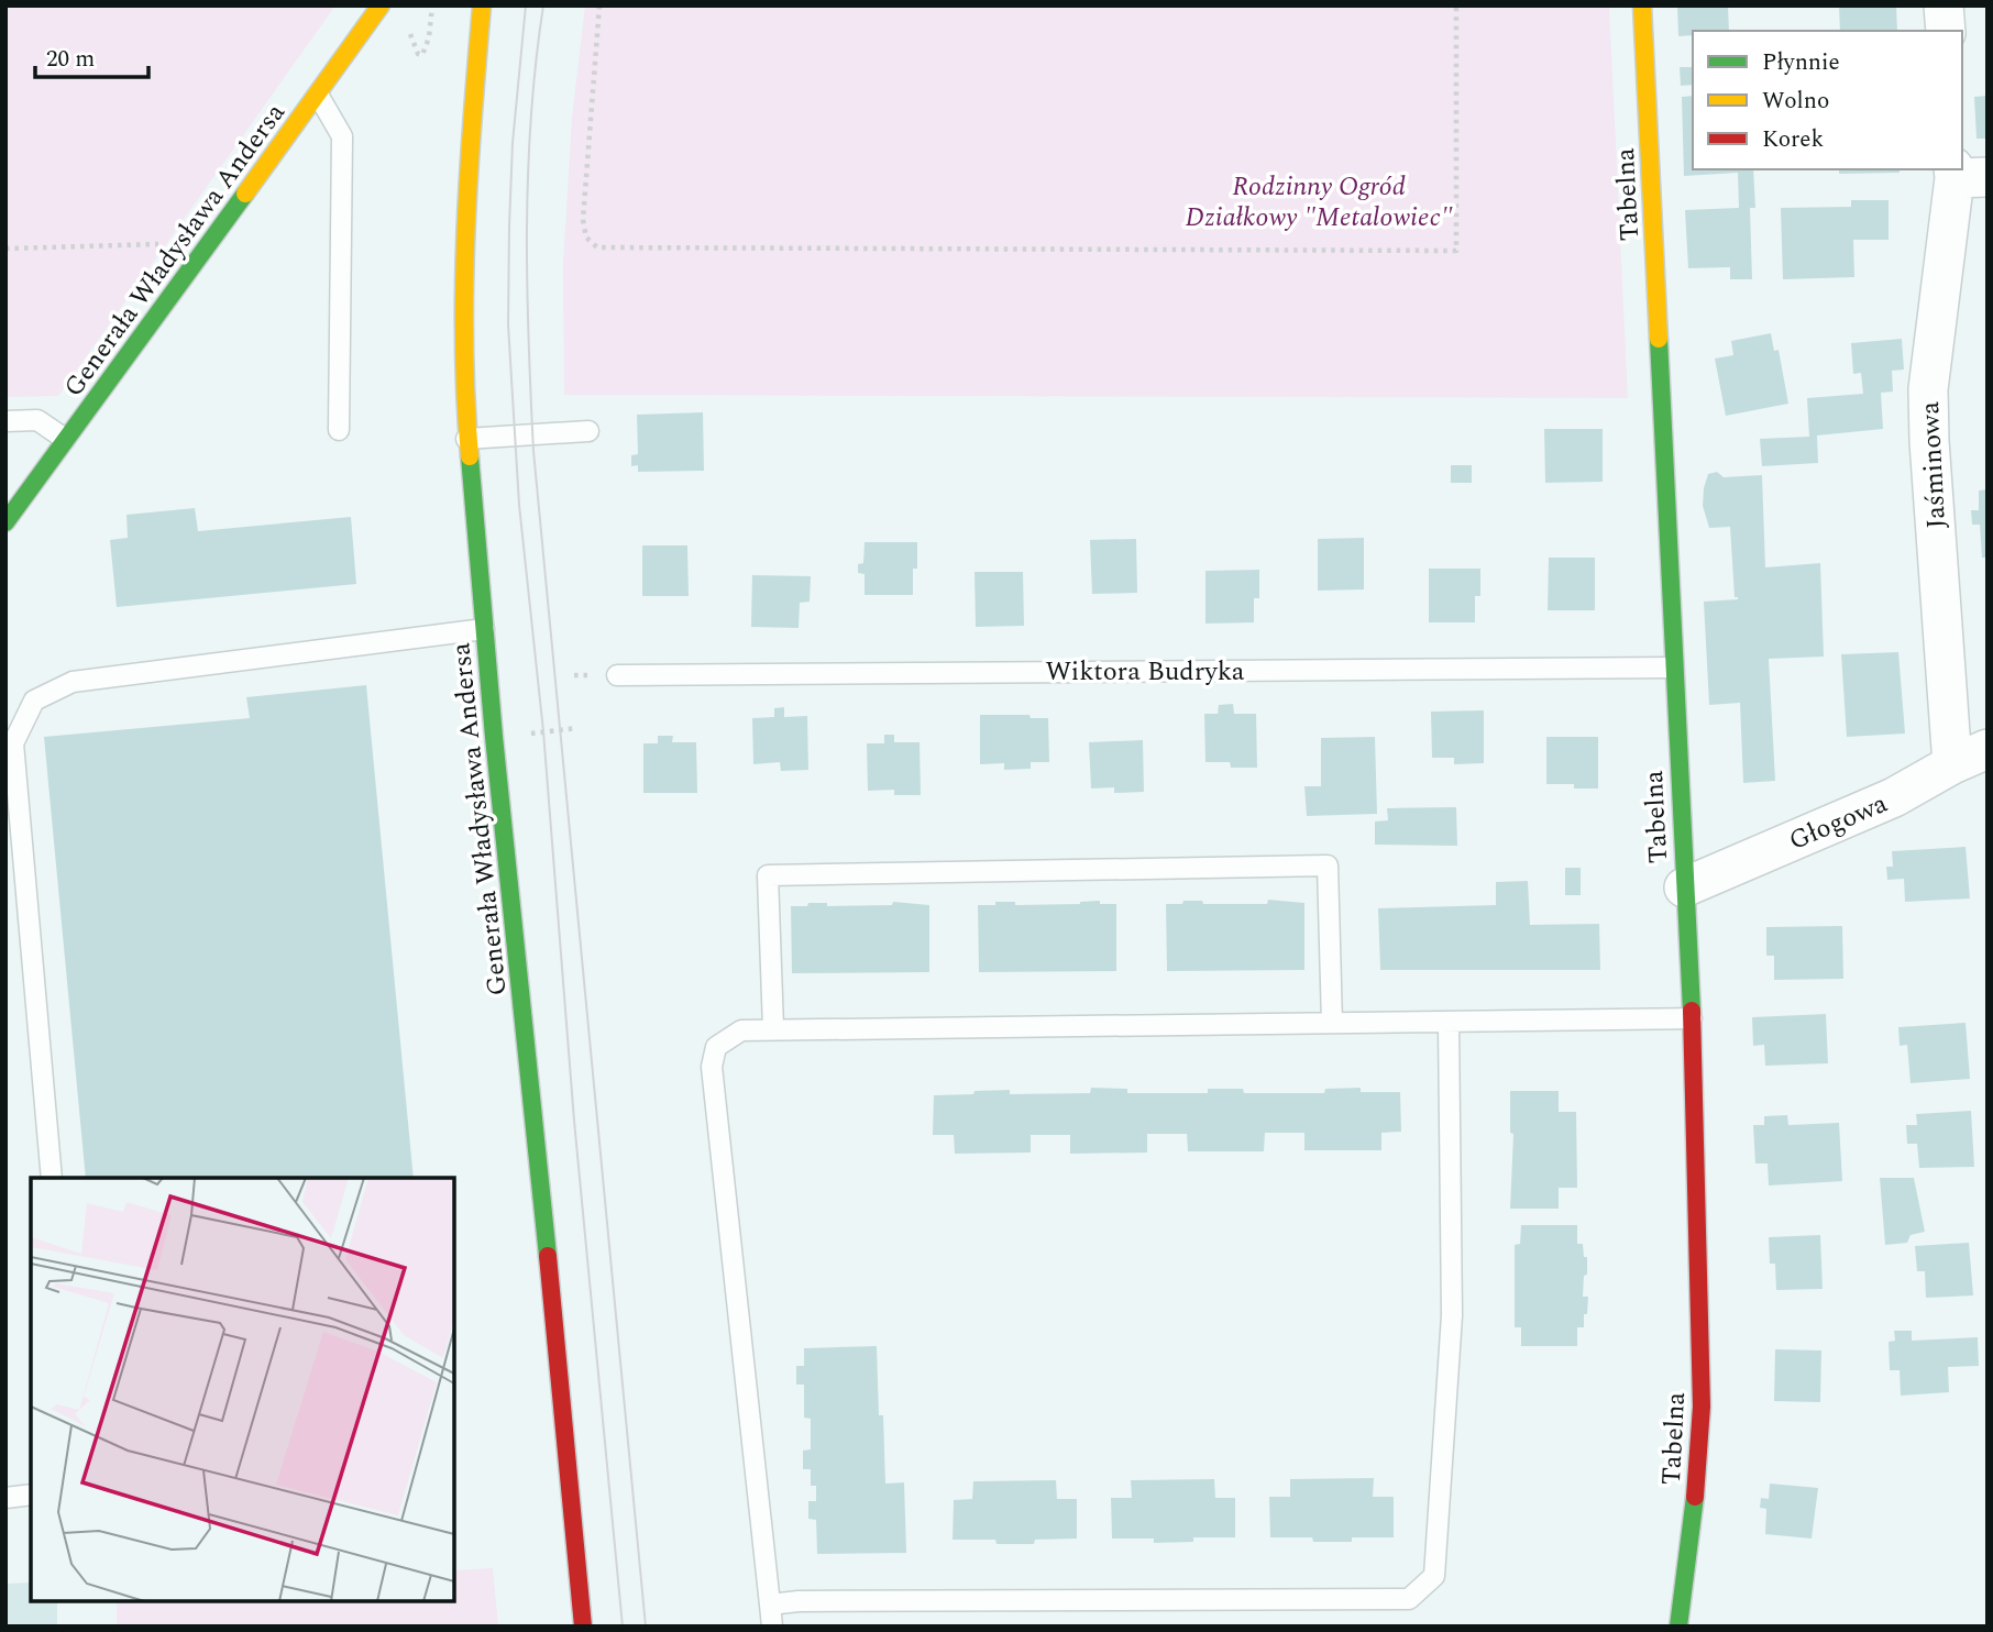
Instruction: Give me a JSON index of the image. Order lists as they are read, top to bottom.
{
  "streets": {
    "street": [
      "Tabelna",
      "Generała Władysława Andersa",
      "Jaśminowa",
      "Głogowa"
    ],
    "lane": ["Wiktora Budryka"]
  },
  "crossings": [
    ["Tabelna", "Wiktora Budryka"],
    ["Tabelna", "Głogowa"],
    ["Jaśminowa", "Głogowa"]
  ],
  "parks": ["Rodzinny Ogród Działkowy \"Metalowiec\""],
  "legend": ["Płynnie", "Wolno", "Korek"],
  "scale_bar": "20 m"
}
